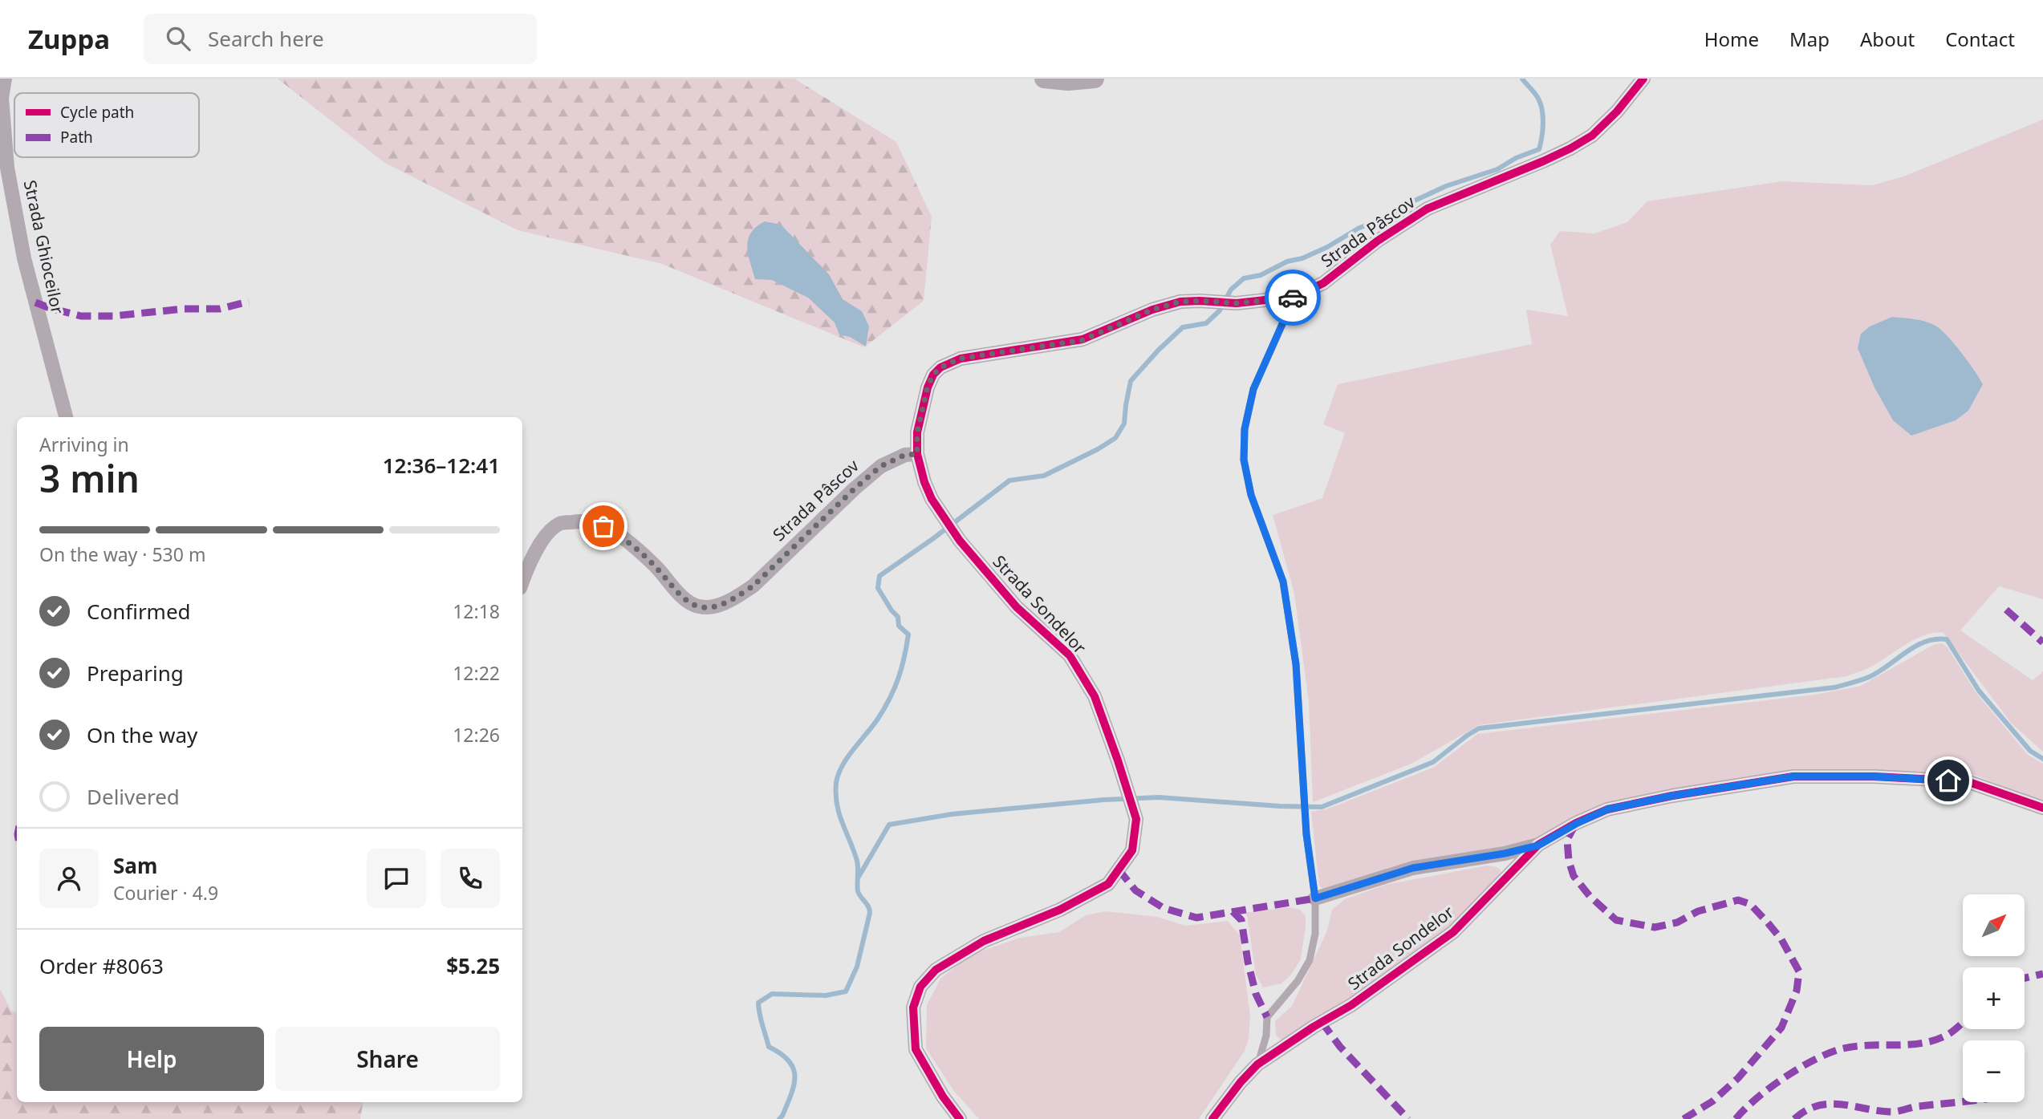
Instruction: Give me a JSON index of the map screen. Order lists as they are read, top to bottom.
{
  "streets": {
    "street": ["Strada Pâscov", "Strada Ghioceilor", "Strada Sondelor"]
  },
  "crossings": [
    ["Strada Pâscov", "Strada Sondelor"]
  ],
  "legend": ["Cycle path", "Path"],
  "north": "top right",
  "page": {
    "header": "Zuppa",
    "search": "Search here",
    "nav": [
      "Home",
      "Map",
      "About",
      "Contact"
    ],
    "heading": ["3 min", "Arriving in", "12:36–12:41"],
    "panel": [
      "Sam",
      "Courier · 4.9",
      "Order #8063",
      "$5.25"
    ],
    "bar": "On the way · 530 m",
    "list": [
      ["Confirmed", "12:18"],
      ["Preparing", "12:22"],
      ["On the way", "12:26"],
      "Delivered"
    ],
    "map_buttons": ["+", "−"],
    "buttons": ["Help", "Share"]
  }
}
